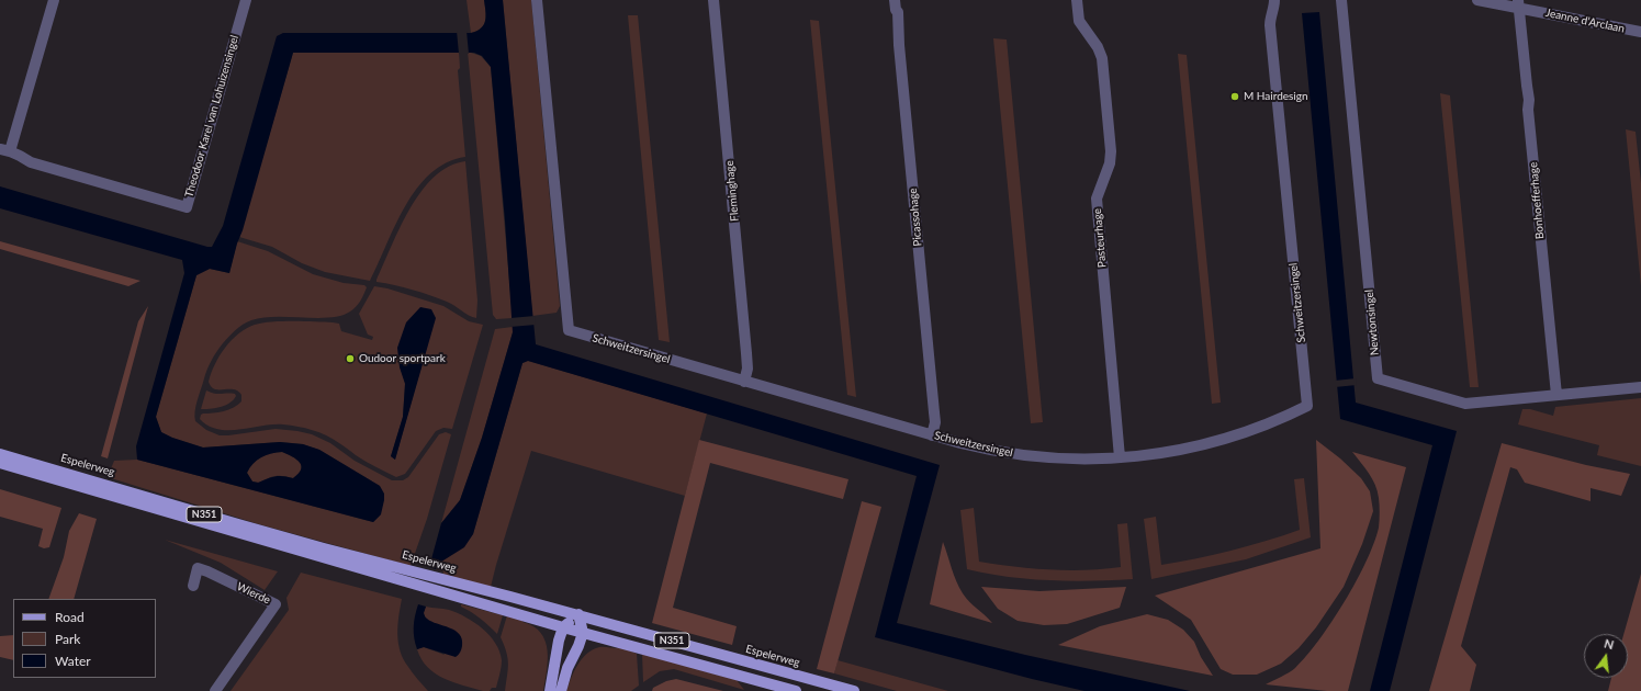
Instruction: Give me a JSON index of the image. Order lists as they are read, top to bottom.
{
  "streets": {
    "main road": ["Espelerweg", "N351"],
    "street": [
      "Jeanne d'Arclaan",
      "Theodoor Karel van Lohuizensingel",
      "Fleminghage",
      "Bonhoefferhage",
      "Picassohage",
      "Pasteurhage",
      "Schweitzersingel",
      "Newtonsingel",
      "Wierde"
    ]
  },
  "crossings": [
    ["Jeanne d'Arclaan", "Bonhoefferhage"],
    ["Fleminghage", "Schweitzersingel"],
    ["Bonhoefferhage", "Newtonsingel"],
    ["Picassohage", "Schweitzersingel"],
    ["Pasteurhage", "Schweitzersingel"]
  ],
  "places": ["M Hairdesign", "Oudoor sportpark"],
  "legend": ["Road", "Park", "Water"],
  "north": "top"
}
